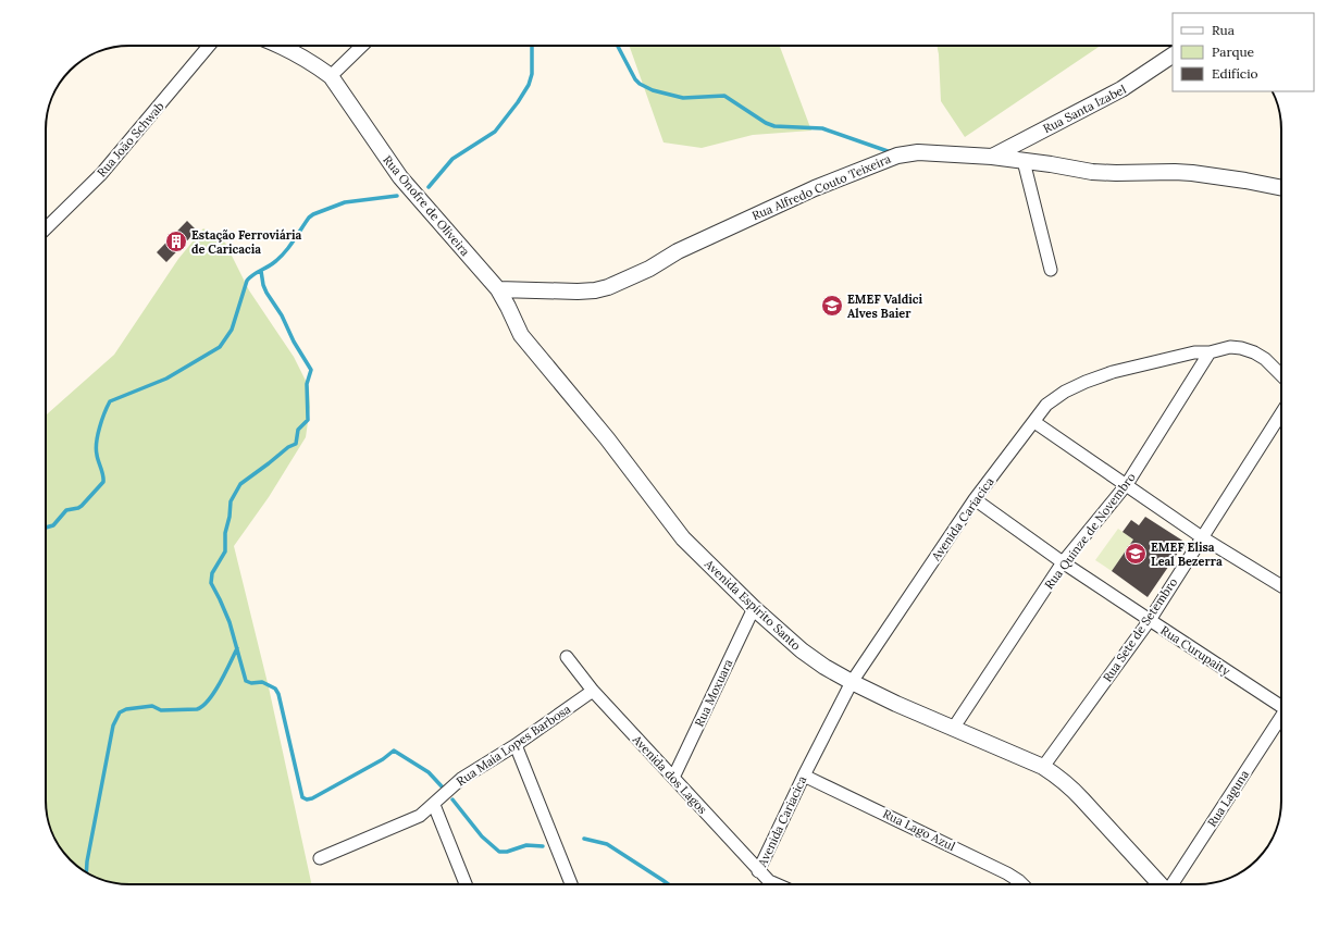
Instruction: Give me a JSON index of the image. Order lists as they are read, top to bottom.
{
  "streets": {
    "street": [
      "Rua Santa Izabel",
      "Rua João Schwab",
      "Rua Alfredo Couto Teixeira",
      "Rua Onofre de Oliveira",
      "Avenida Cariacica",
      "Rua Quinze de Novembro",
      "Avenida Espírito Santo",
      "Rua Sete de Setembro",
      "Rua Curupaity",
      "Rua Moxuara",
      "Rua Maia Lopes Barbosa",
      "Avenida dos Lagos",
      "Rua Laguna",
      "Rua Lago Azul"
    ]
  },
  "crossings": [
    ["Rua Santa Izabel", "Rua Alfredo Couto Teixeira"],
    ["Rua Alfredo Couto Teixeira", "Rua Onofre de Oliveira"],
    ["Rua Alfredo Couto Teixeira", "Avenida Espírito Santo"],
    ["Rua Onofre de Oliveira", "Avenida Espírito Santo"],
    ["Avenida Cariacica", "Rua Quinze de Novembro"],
    ["Avenida Cariacica", "Avenida Espírito Santo"],
    ["Avenida Cariacica", "Rua Curupaity"],
    ["Avenida Cariacica", "Avenida dos Lagos"],
    ["Avenida Cariacica", "Rua Lago Azul"],
    ["Rua Quinze de Novembro", "Avenida Espírito Santo"],
    ["Rua Quinze de Novembro", "Rua Curupaity"],
    ["Avenida Espírito Santo", "Rua Sete de Setembro"],
    ["Avenida Espírito Santo", "Rua Moxuara"],
    ["Rua Sete de Setembro", "Rua Curupaity"],
    ["Rua Moxuara", "Avenida dos Lagos"],
    ["Rua Maia Lopes Barbosa", "Avenida dos Lagos"]
  ],
  "places": {
    "building": ["Estação Ferroviária de Caricacia"],
    "school or university": ["EMEF Valdici Alves Baier", "EMEF Elisa Leal Bezerra"]
  },
  "legend": ["Rua", "Parque", "Edifício"]
}
